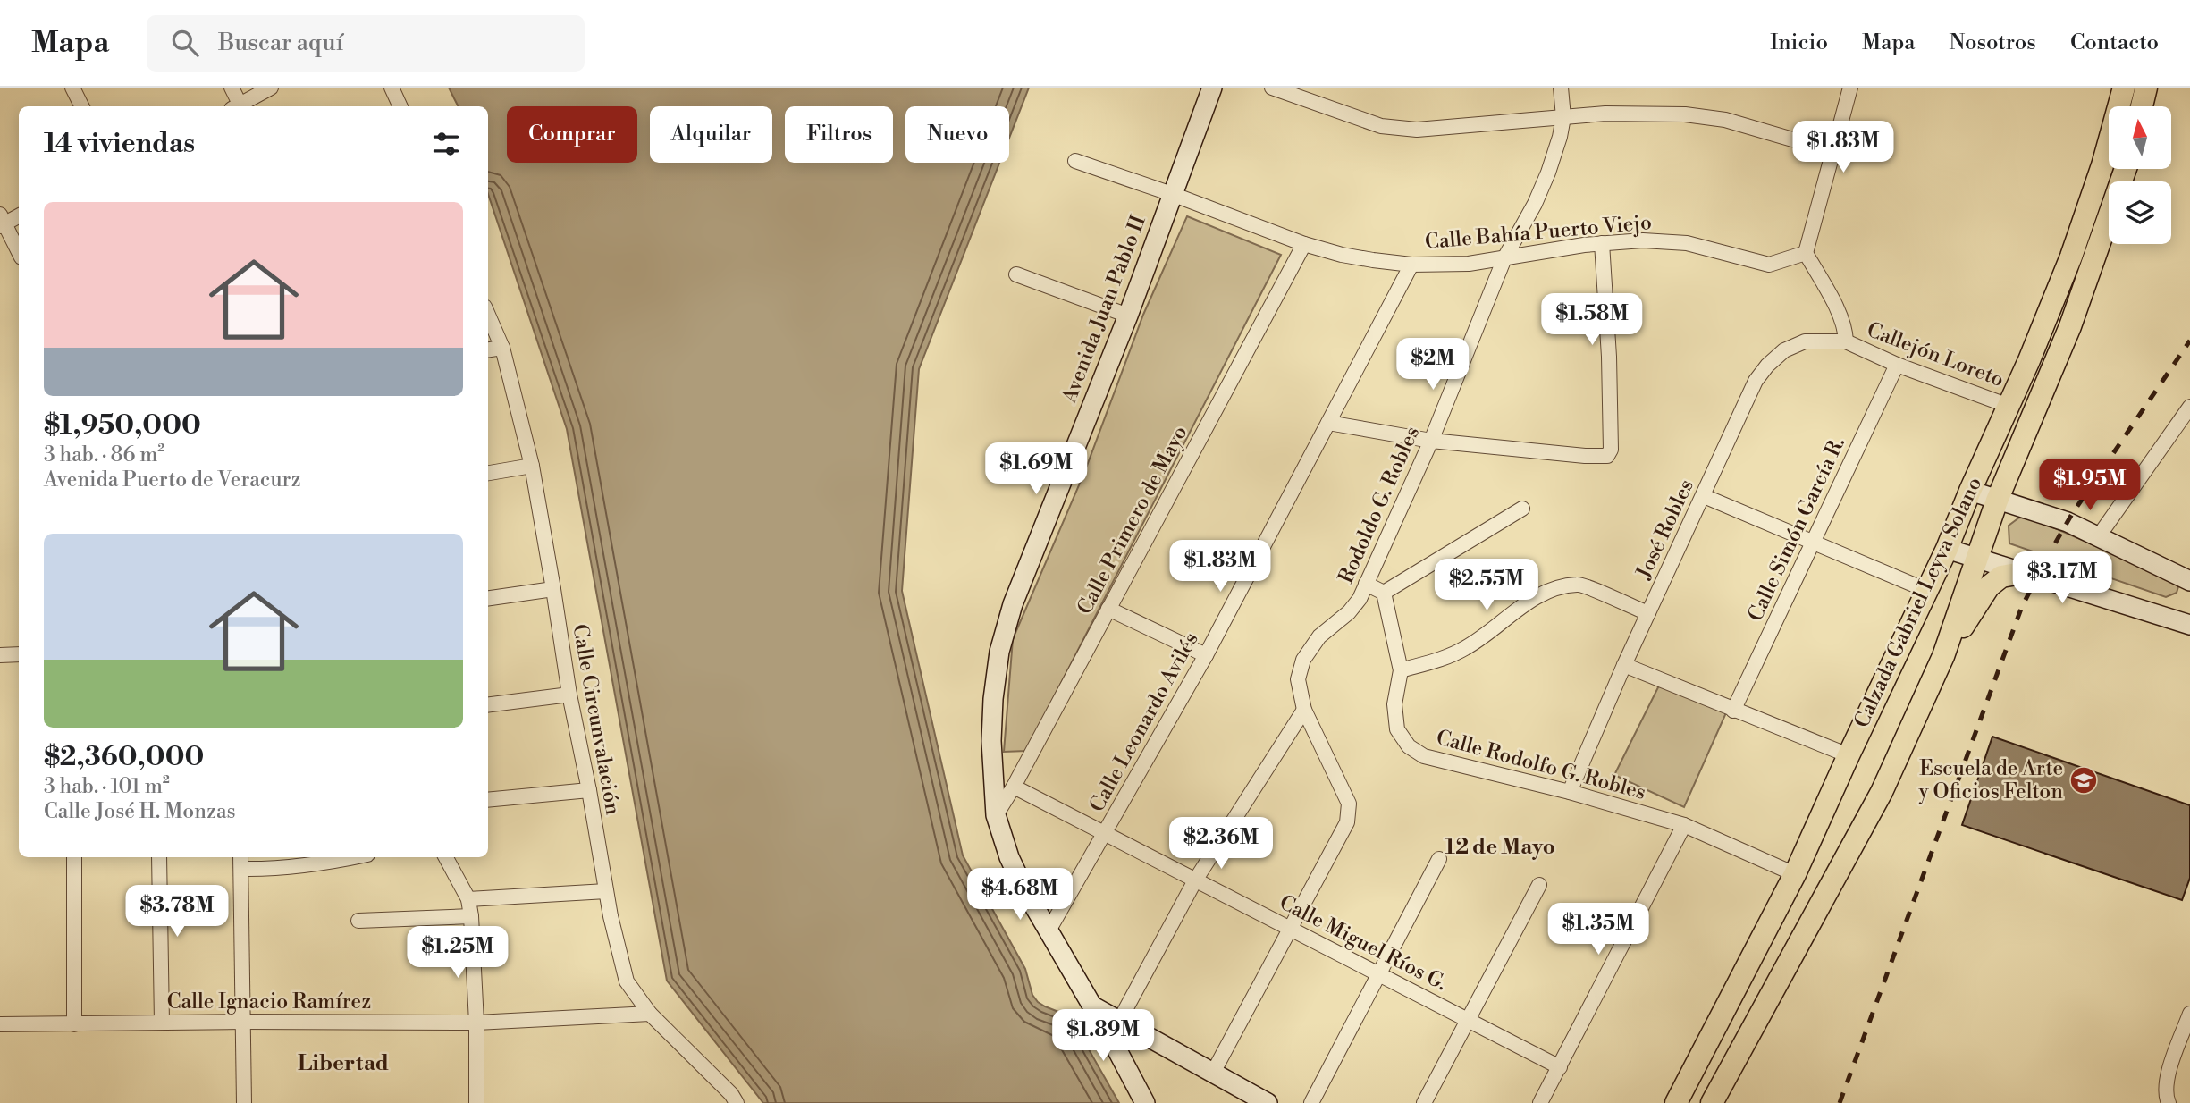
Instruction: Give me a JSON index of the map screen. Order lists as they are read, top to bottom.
{
  "streets": {
    "main road": ["Avenida Juan Pablo II", "Calzada Gabriel Leyva Solano"],
    "street": [
      "Calle Bahía Puerto Viejo",
      "Callejón Loreto",
      "Rodoldo G. Robles",
      "Calle Primero de Mayo",
      "José Robles",
      "Calle Simón García R.",
      "Calle Circunvalación",
      "Calle Leonardo Avilés",
      "Calle Rodolfo G. Robles",
      "Calle Miguel Ríos G.",
      "Calle Ignacio Ramírez"
    ]
  },
  "crossings": [
    ["Calle Bahía Puerto Viejo", "Avenida Juan Pablo II"],
    ["Calle Bahía Puerto Viejo", "Rodoldo G. Robles"],
    ["Calle Bahía Puerto Viejo", "Calle Primero de Mayo"],
    ["Calle Bahía Puerto Viejo", "Calle Leonardo Avilés"],
    ["Avenida Juan Pablo II", "Calle Primero de Mayo"],
    ["Avenida Juan Pablo II", "Calle Leonardo Avilés"],
    ["Callejón Loreto", "José Robles"],
    ["Callejón Loreto", "Calle Simón García R."],
    ["Callejón Loreto", "Calzada Gabriel Leyva Solano"],
    ["Calle Primero de Mayo", "Calle Miguel Ríos G."],
    ["José Robles", "Calle Rodolfo G. Robles"],
    ["Calzada Gabriel Leyva Solano", "Calle Rodolfo G. Robles"],
    ["Calle Circunvalación", "Calle Ignacio Ramírez"],
    ["Calle Leonardo Avilés", "Calle Miguel Ríos G."]
  ],
  "districts": ["12 de Mayo", "Libertad"],
  "places": {
    "school or university": ["Escuela de Arte y Oficios Felton"]
  },
  "north": "top",
  "page": {
    "header": "Mapa",
    "search": "Buscar aquí",
    "nav": [
      "Inicio",
      "Mapa",
      "Nosotros",
      "Contacto"
    ],
    "chip": [
      "Comprar",
      "Alquilar",
      "Filtros",
      "Nuevo"
    ],
    "heading": "14 viviendas",
    "price": [
      "$1.83M",
      "$1.58M",
      "$2M",
      "$1.69M",
      "$1.95M",
      "$1.83M",
      "$3.17M",
      "$2.55M",
      "$2.36M",
      "$4.68M",
      "$3.78M",
      "$1.35M",
      "$1.25M",
      "$1.89M"
    ],
    "list": [
      {
        "name": "$1,950,000",
        "note": "3 hab. · 86 m² · Avenida Puerto de Veracurz"
      },
      {
        "name": "$2,360,000",
        "note": "3 hab. · 101 m² · Calle José H. Monzas"
      }
    ]
  }
}
